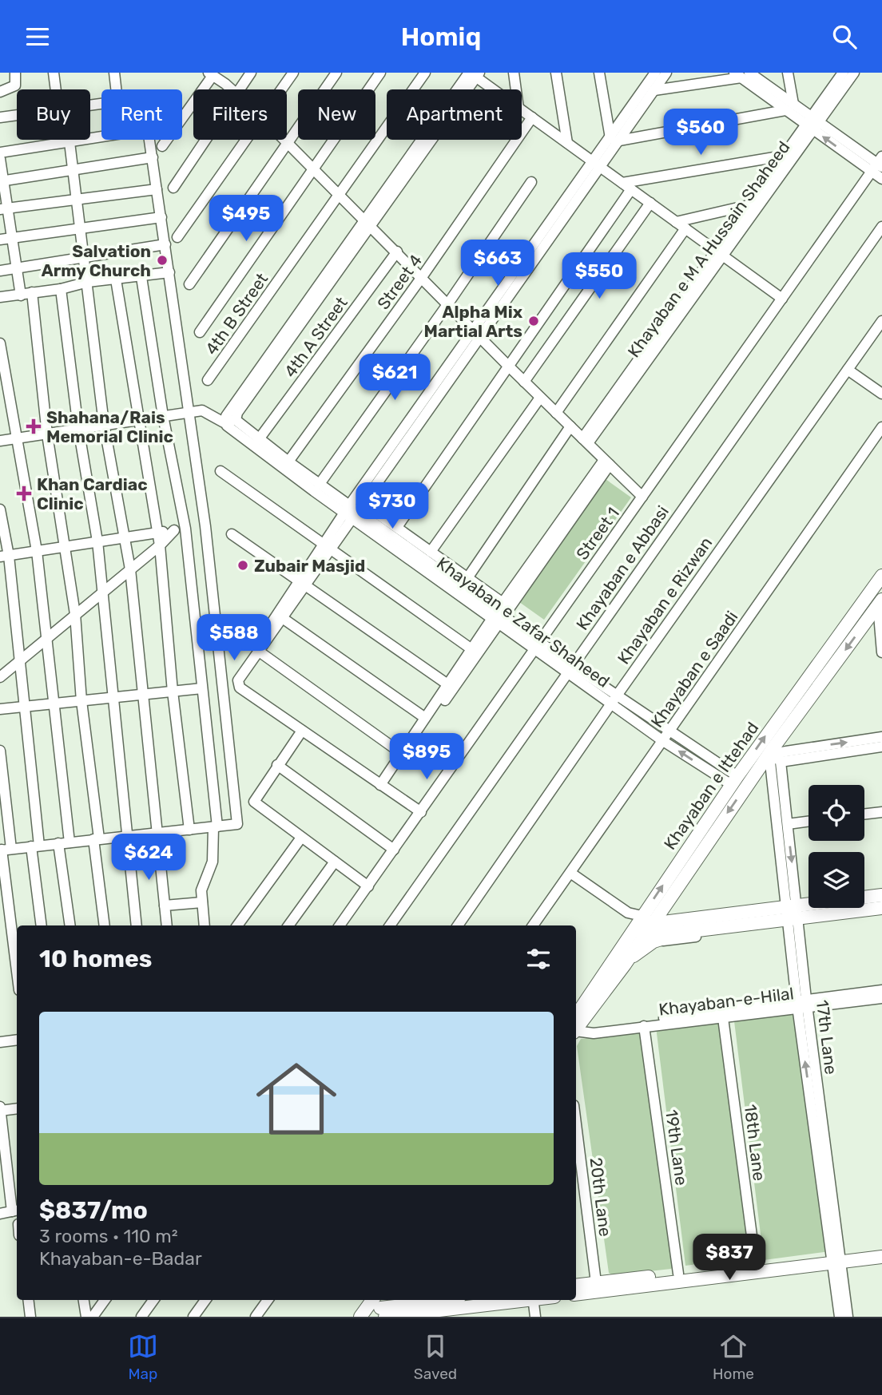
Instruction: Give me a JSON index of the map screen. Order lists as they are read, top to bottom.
{
  "streets": {
    "main road": ["Khayaban e Ittehad"],
    "street": [
      "Khayaban e M A Hussain Shaheed",
      "Street 4",
      "4th B Street",
      "4th A Street",
      "Street 1",
      "Khayaban e Abbasi",
      "Khayaban e Rizwan",
      "Khayaban e Zafar Shaheed",
      "Khayaban e Saadi",
      "Khayaban-e-Hilal",
      "17th Lane",
      "18th Lane",
      "19th Lane",
      "20th Lane"
    ]
  },
  "crossings": [
    ["Street 1", "Khayaban e Zafar Shaheed"],
    ["Khayaban e Abbasi", "Khayaban e Zafar Shaheed"],
    ["Khayaban e Rizwan", "Khayaban e Zafar Shaheed"],
    ["Khayaban e Zafar Shaheed", "Khayaban e Saadi"],
    ["Khayaban e Zafar Shaheed", "Khayaban e Ittehad"],
    ["Khayaban e Ittehad", "17th Lane"],
    ["Khayaban-e-Hilal", "17th Lane"],
    ["Khayaban-e-Hilal", "18th Lane"],
    ["Khayaban-e-Hilal", "19th Lane"]
  ],
  "places": {
    "other": ["Salvation Army Church", "Alpha Mix Martial Arts", "Zubair Masjid"],
    "health": ["Shahana/Rais Memorial Clinic", "Khan Cardiac Clinic"]
  },
  "page": {
    "header": "Homiq",
    "chip": [
      "Buy",
      "Rent",
      "Filters",
      "New",
      "Apartment"
    ],
    "price": [
      "$560",
      "$495",
      "$663",
      "$550",
      "$621",
      "$730",
      "$588",
      "$895",
      "$624",
      "$837"
    ],
    "heading": "10 homes",
    "list": [
      {
        "name": "$837/mo",
        "note": "3 rooms · 110 m² · Khayaban-e-Badar"
      }
    ],
    "tabs": ["Map", "Saved", "Home"]
  }
}
